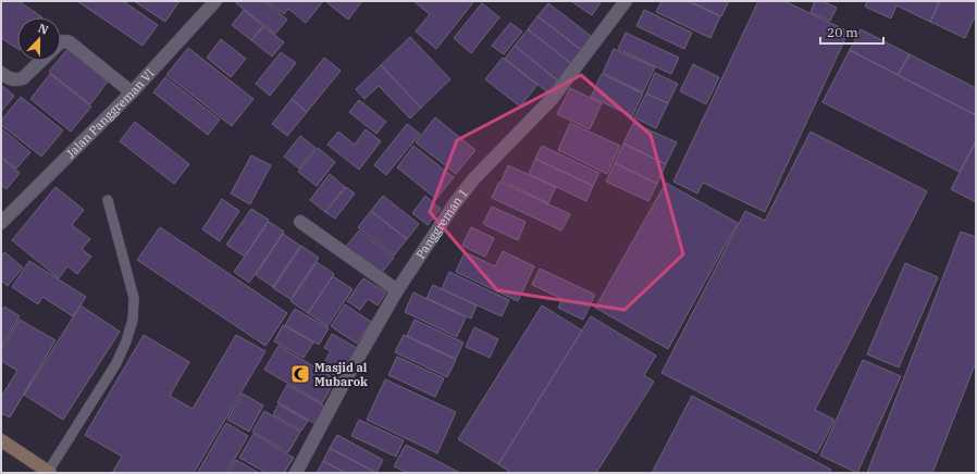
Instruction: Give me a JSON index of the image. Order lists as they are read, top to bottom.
{
  "streets": {
    "street": ["Jalan Panggreman VI", "Panggreman 1"]
  },
  "places": {
    "mosque": ["Masjid al Mubarok"]
  },
  "scale_bar": "20 m",
  "north": "top"
}
